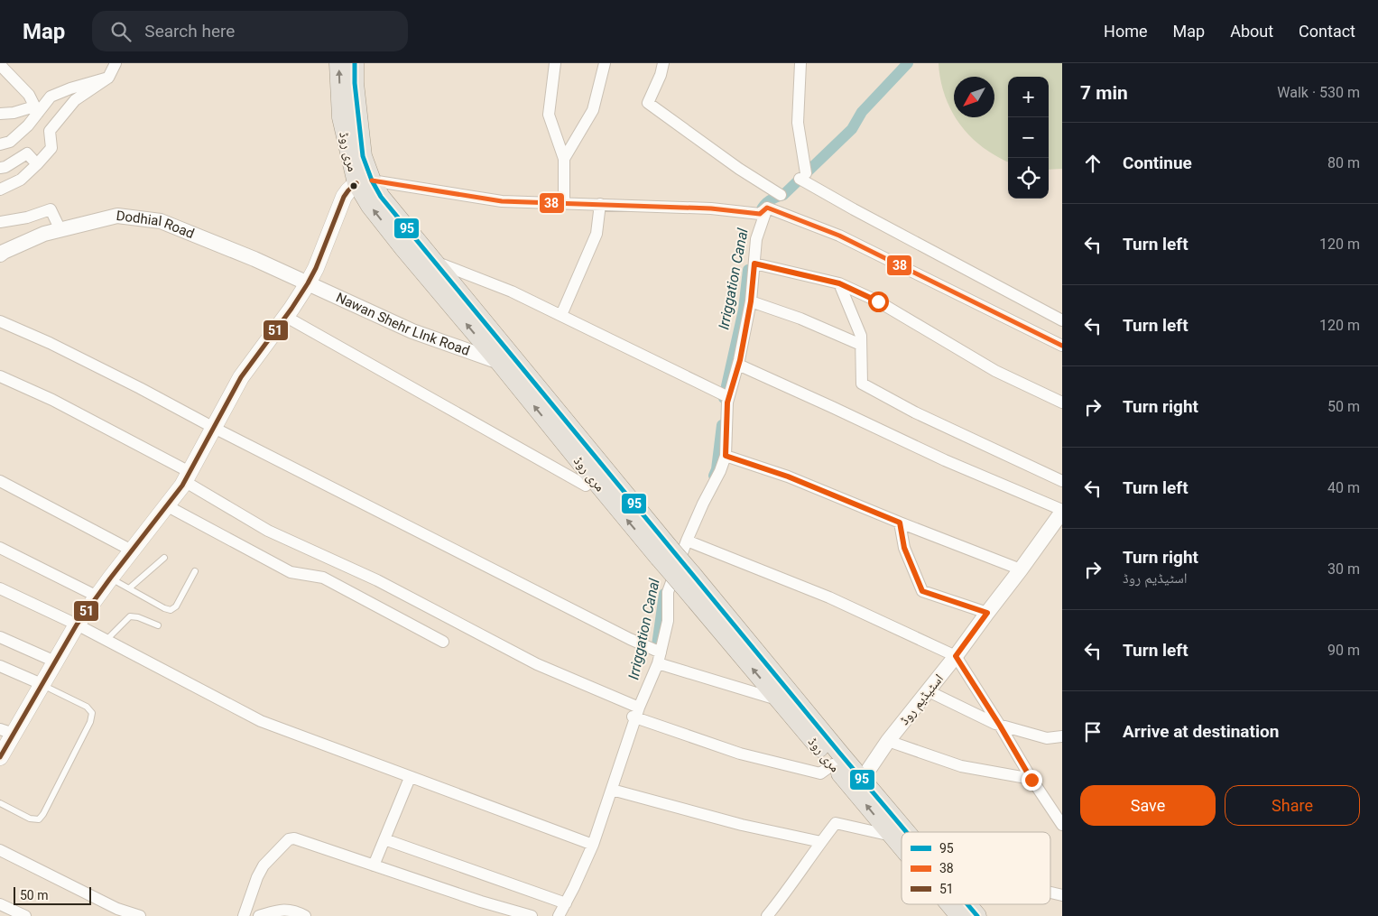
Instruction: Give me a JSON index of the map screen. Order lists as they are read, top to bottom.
{
  "streets": {
    "main road": ["مری روڈ"],
    "street": ["Dodhial Road", "Nawan Shehr LInk Road", "اسٹیڈیم روڈ"]
  },
  "crossings": [
    ["مری روڈ", "Nawan Shehr LInk Road"],
    ["مری روڈ", "اسٹیڈیم روڈ"],
    ["Dodhial Road", "Nawan Shehr LInk Road"]
  ],
  "water": ["Irriggation Canal"],
  "lines": ["transit line 95", "transit line 38", "transit line 51"],
  "legend": ["95", "38", "51"],
  "scale_bar": "50 m",
  "north": "bottom left",
  "page": {
    "header": "Map",
    "search": "Search here",
    "nav": [
      "Home",
      "Map",
      "About",
      "Contact"
    ],
    "heading": ["7 min", "Walk · 530 m"],
    "map_buttons": ["+", "−"],
    "list": [
      ["Continue", "80 m"],
      ["Turn left", "120 m"],
      ["Turn left", "120 m"],
      ["Turn right", "50 m"],
      ["Turn left", "40 m"],
      ["Turn right", "اسٹیڈیم روڈ", "30 m"],
      ["Turn left", "90 m"],
      "Arrive at destination"
    ],
    "buttons": ["Save", "Share"],
    "scale": "50 m"
  }
}
